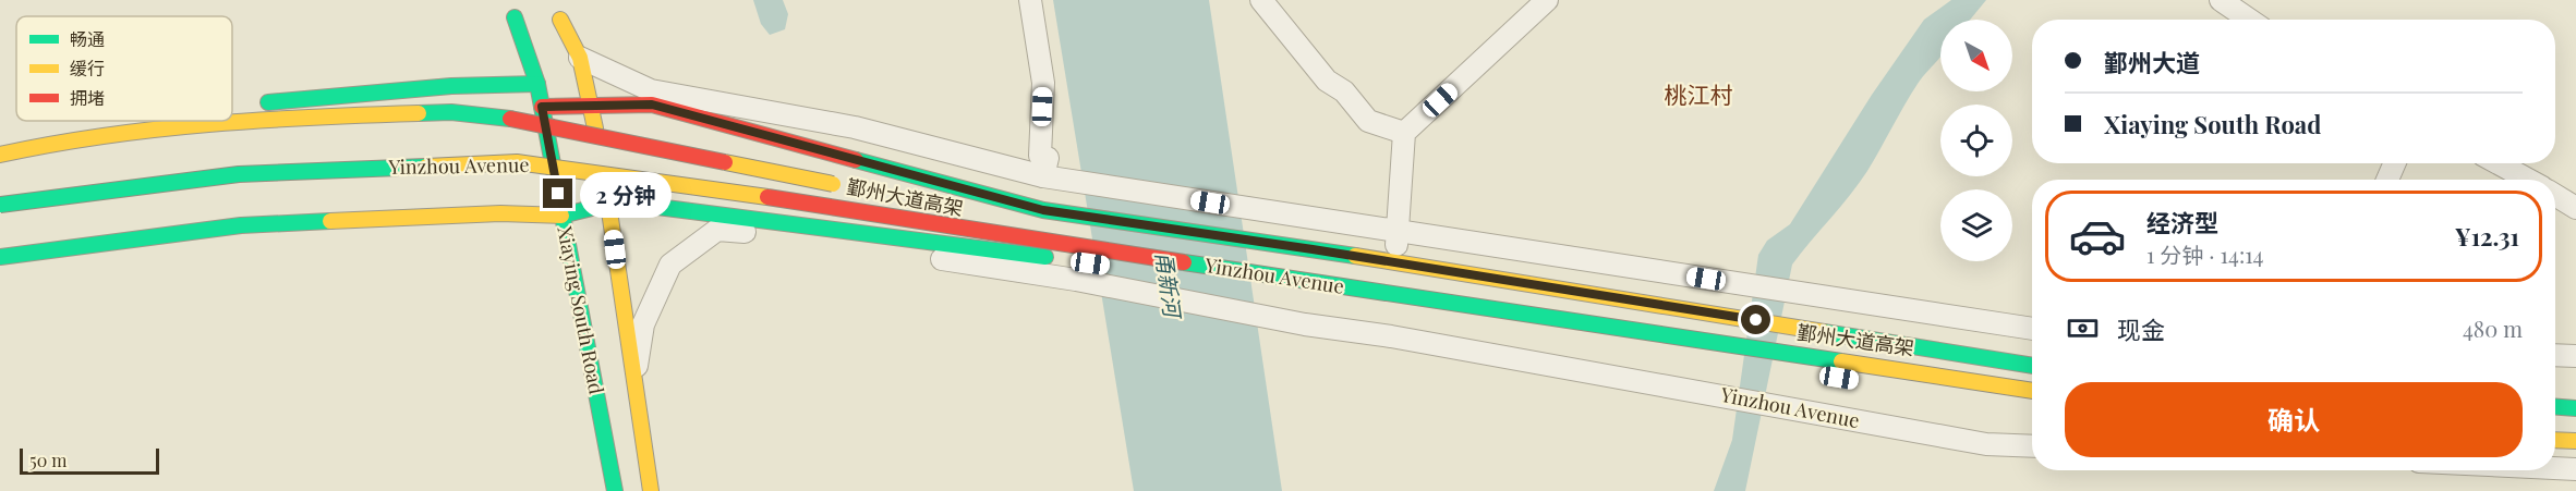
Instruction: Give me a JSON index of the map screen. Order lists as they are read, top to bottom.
{
  "streets": {
    "main road": ["Yinzhou Avenue", "鄞州大道高架", "Xiaying South Road"]
  },
  "crossings": [
    ["Yinzhou Avenue", "Xiaying South Road"]
  ],
  "districts": ["桃江村"],
  "water": ["甬新河"],
  "legend": ["畅通", "缓行", "拥堵"],
  "scale_bar": "50 m",
  "north": "bottom right",
  "page": {
    "banner": ["鄞州大道", "Xiaying South Road"],
    "bubble": "2 分钟",
    "list": [
      {
        "name": "经济型",
        "note": "1 分钟 · 14:14",
        "value": "¥12.31"
      }
    ],
    "pay": ["现金", "480 m"],
    "buttons": "确认",
    "scale": "50 m"
  }
}
